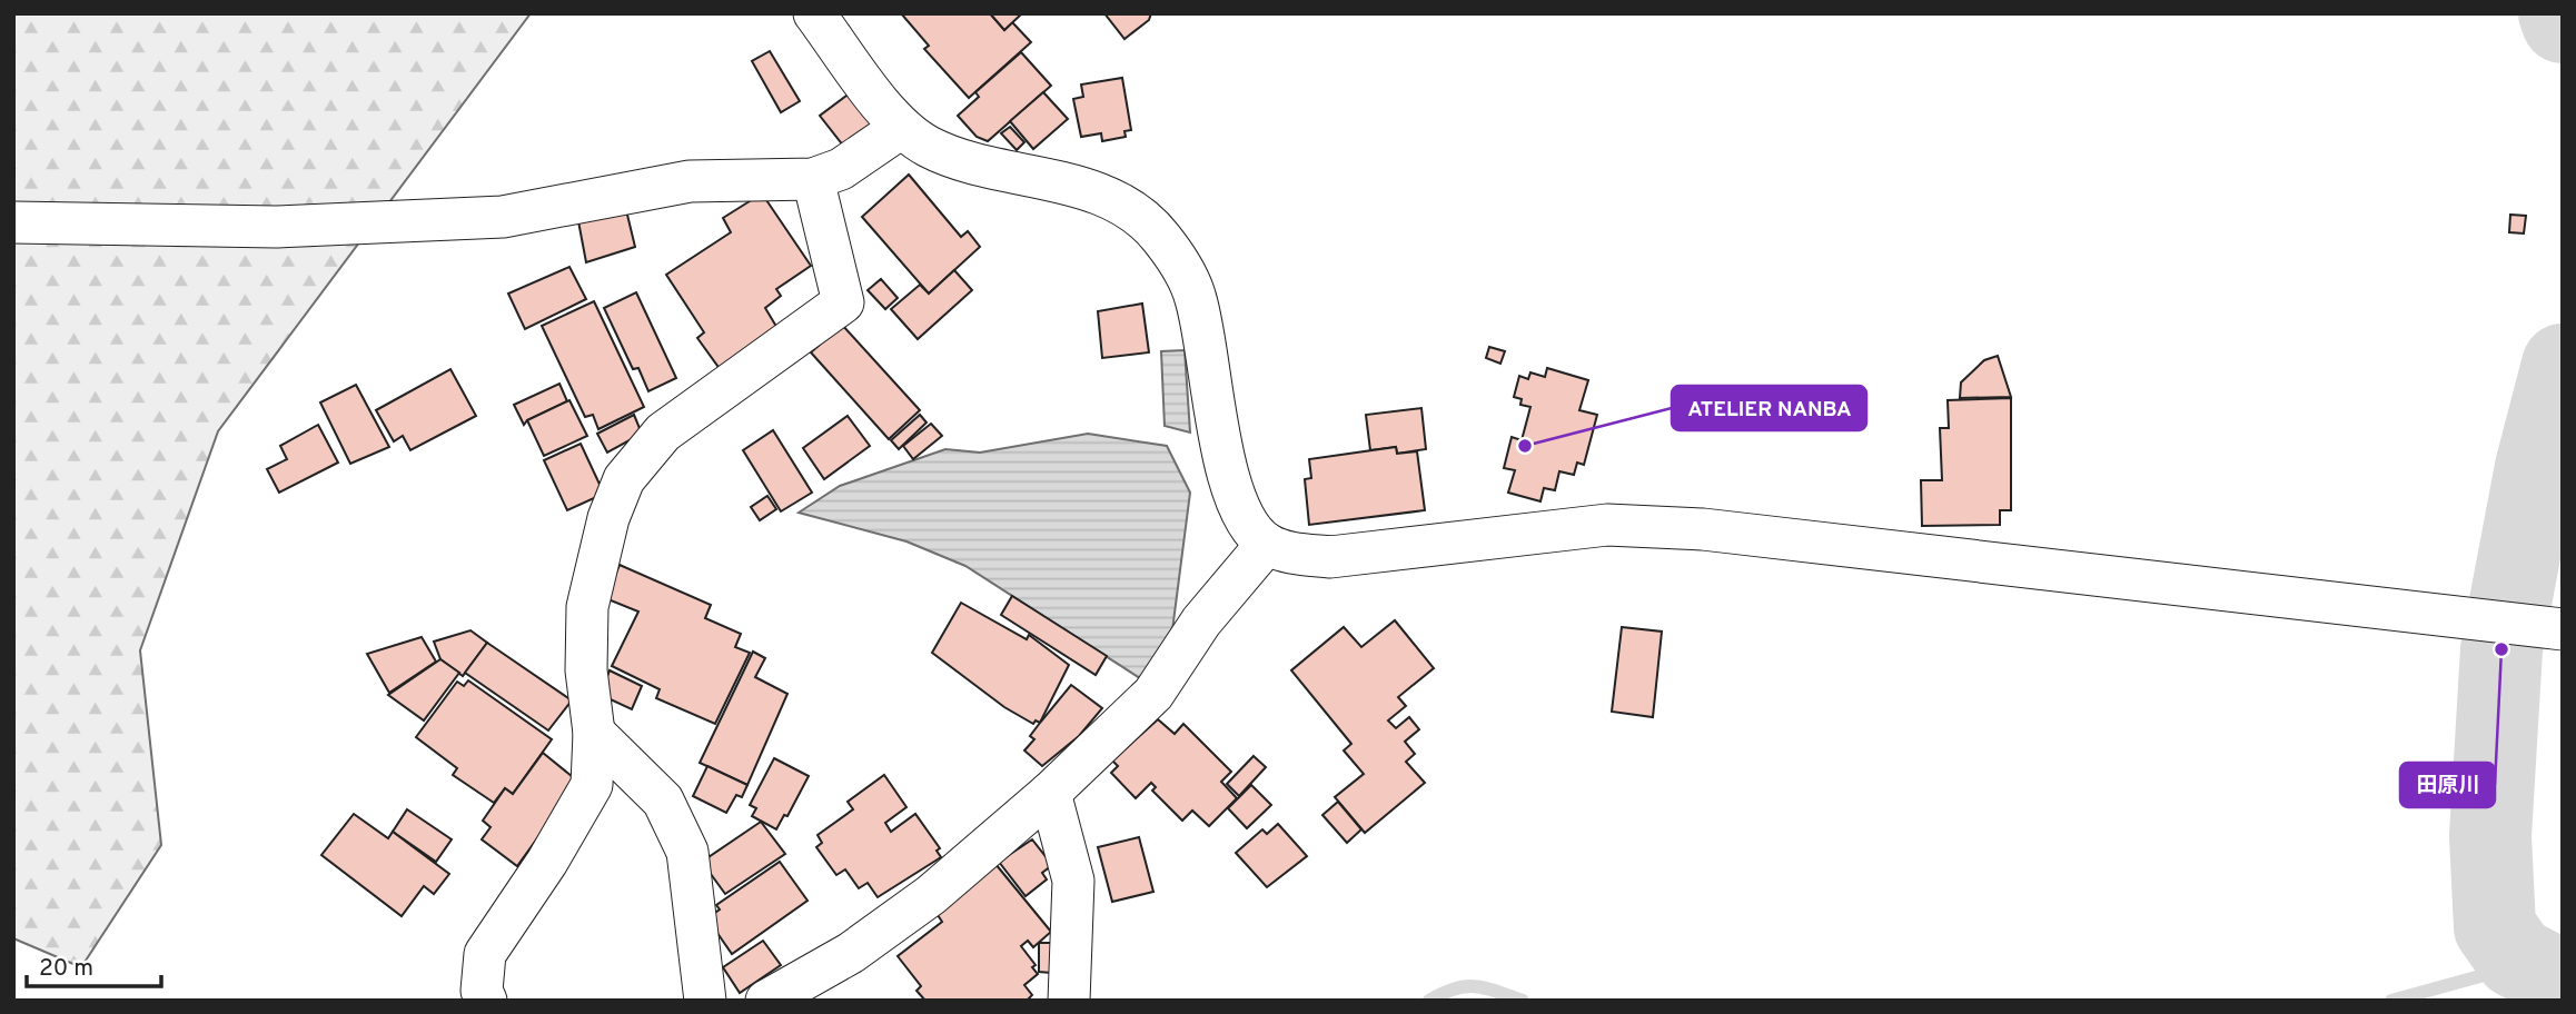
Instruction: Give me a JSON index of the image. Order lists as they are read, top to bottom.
{
  "places": ["ATELIER NANBA", "田原川"],
  "scale_bar": "20 m"
}
